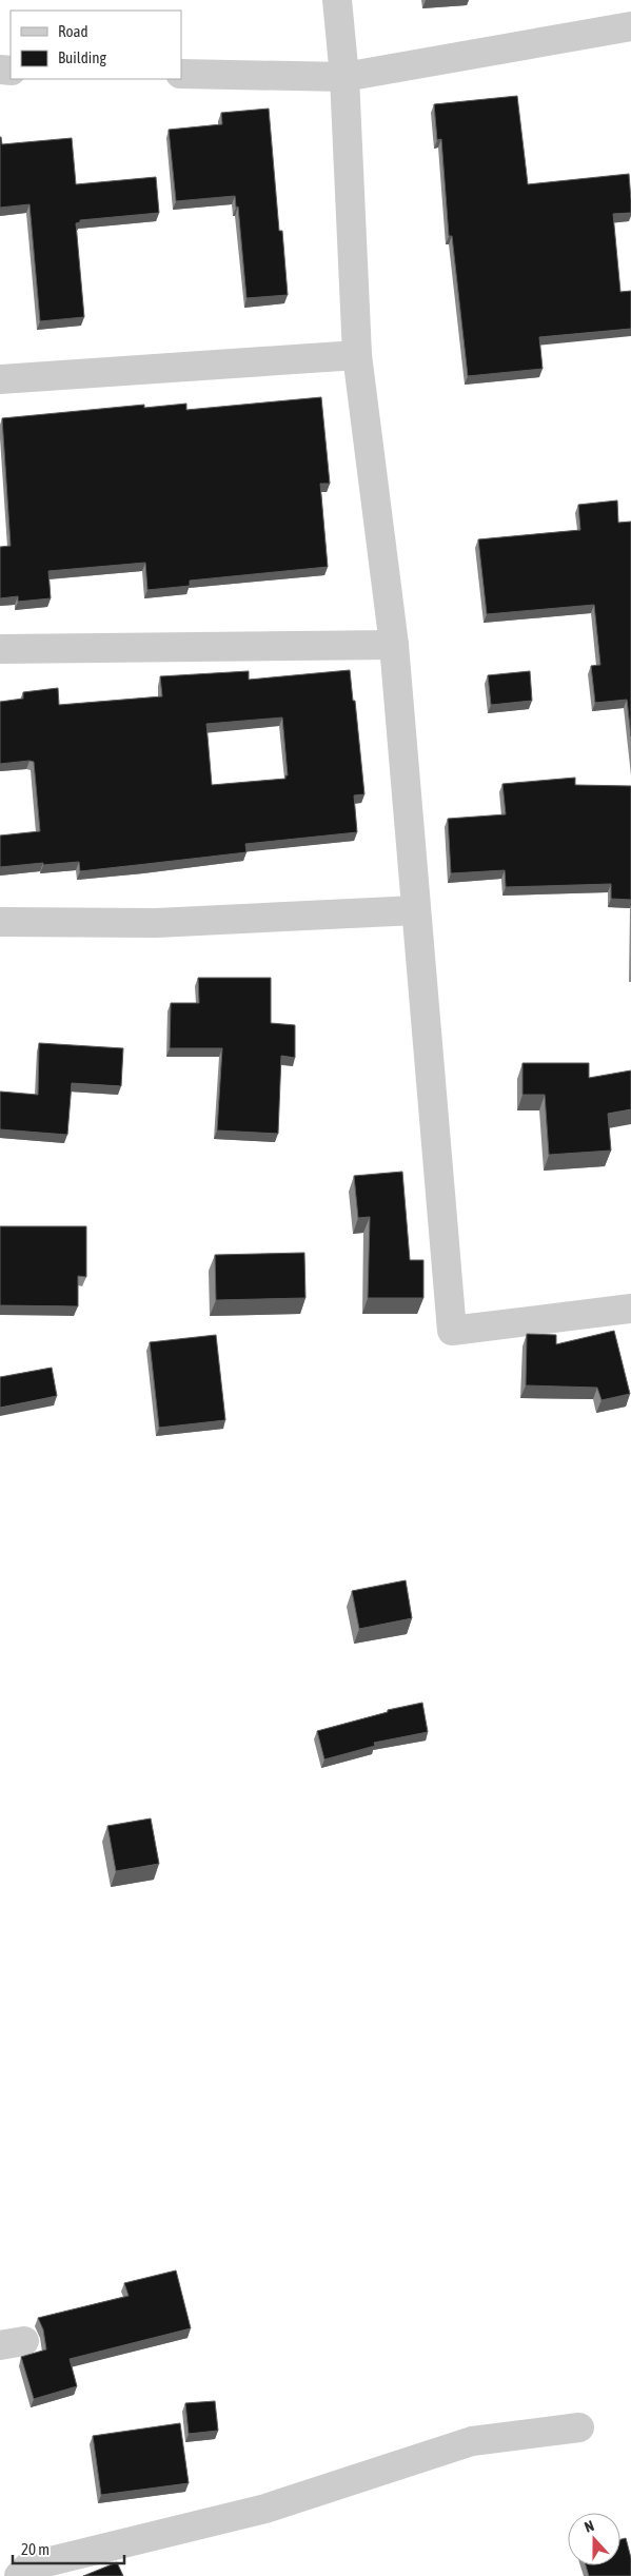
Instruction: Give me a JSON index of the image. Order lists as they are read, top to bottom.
{
  "legend": ["Road", "Building"],
  "scale_bar": "20 m",
  "north": "top"
}
